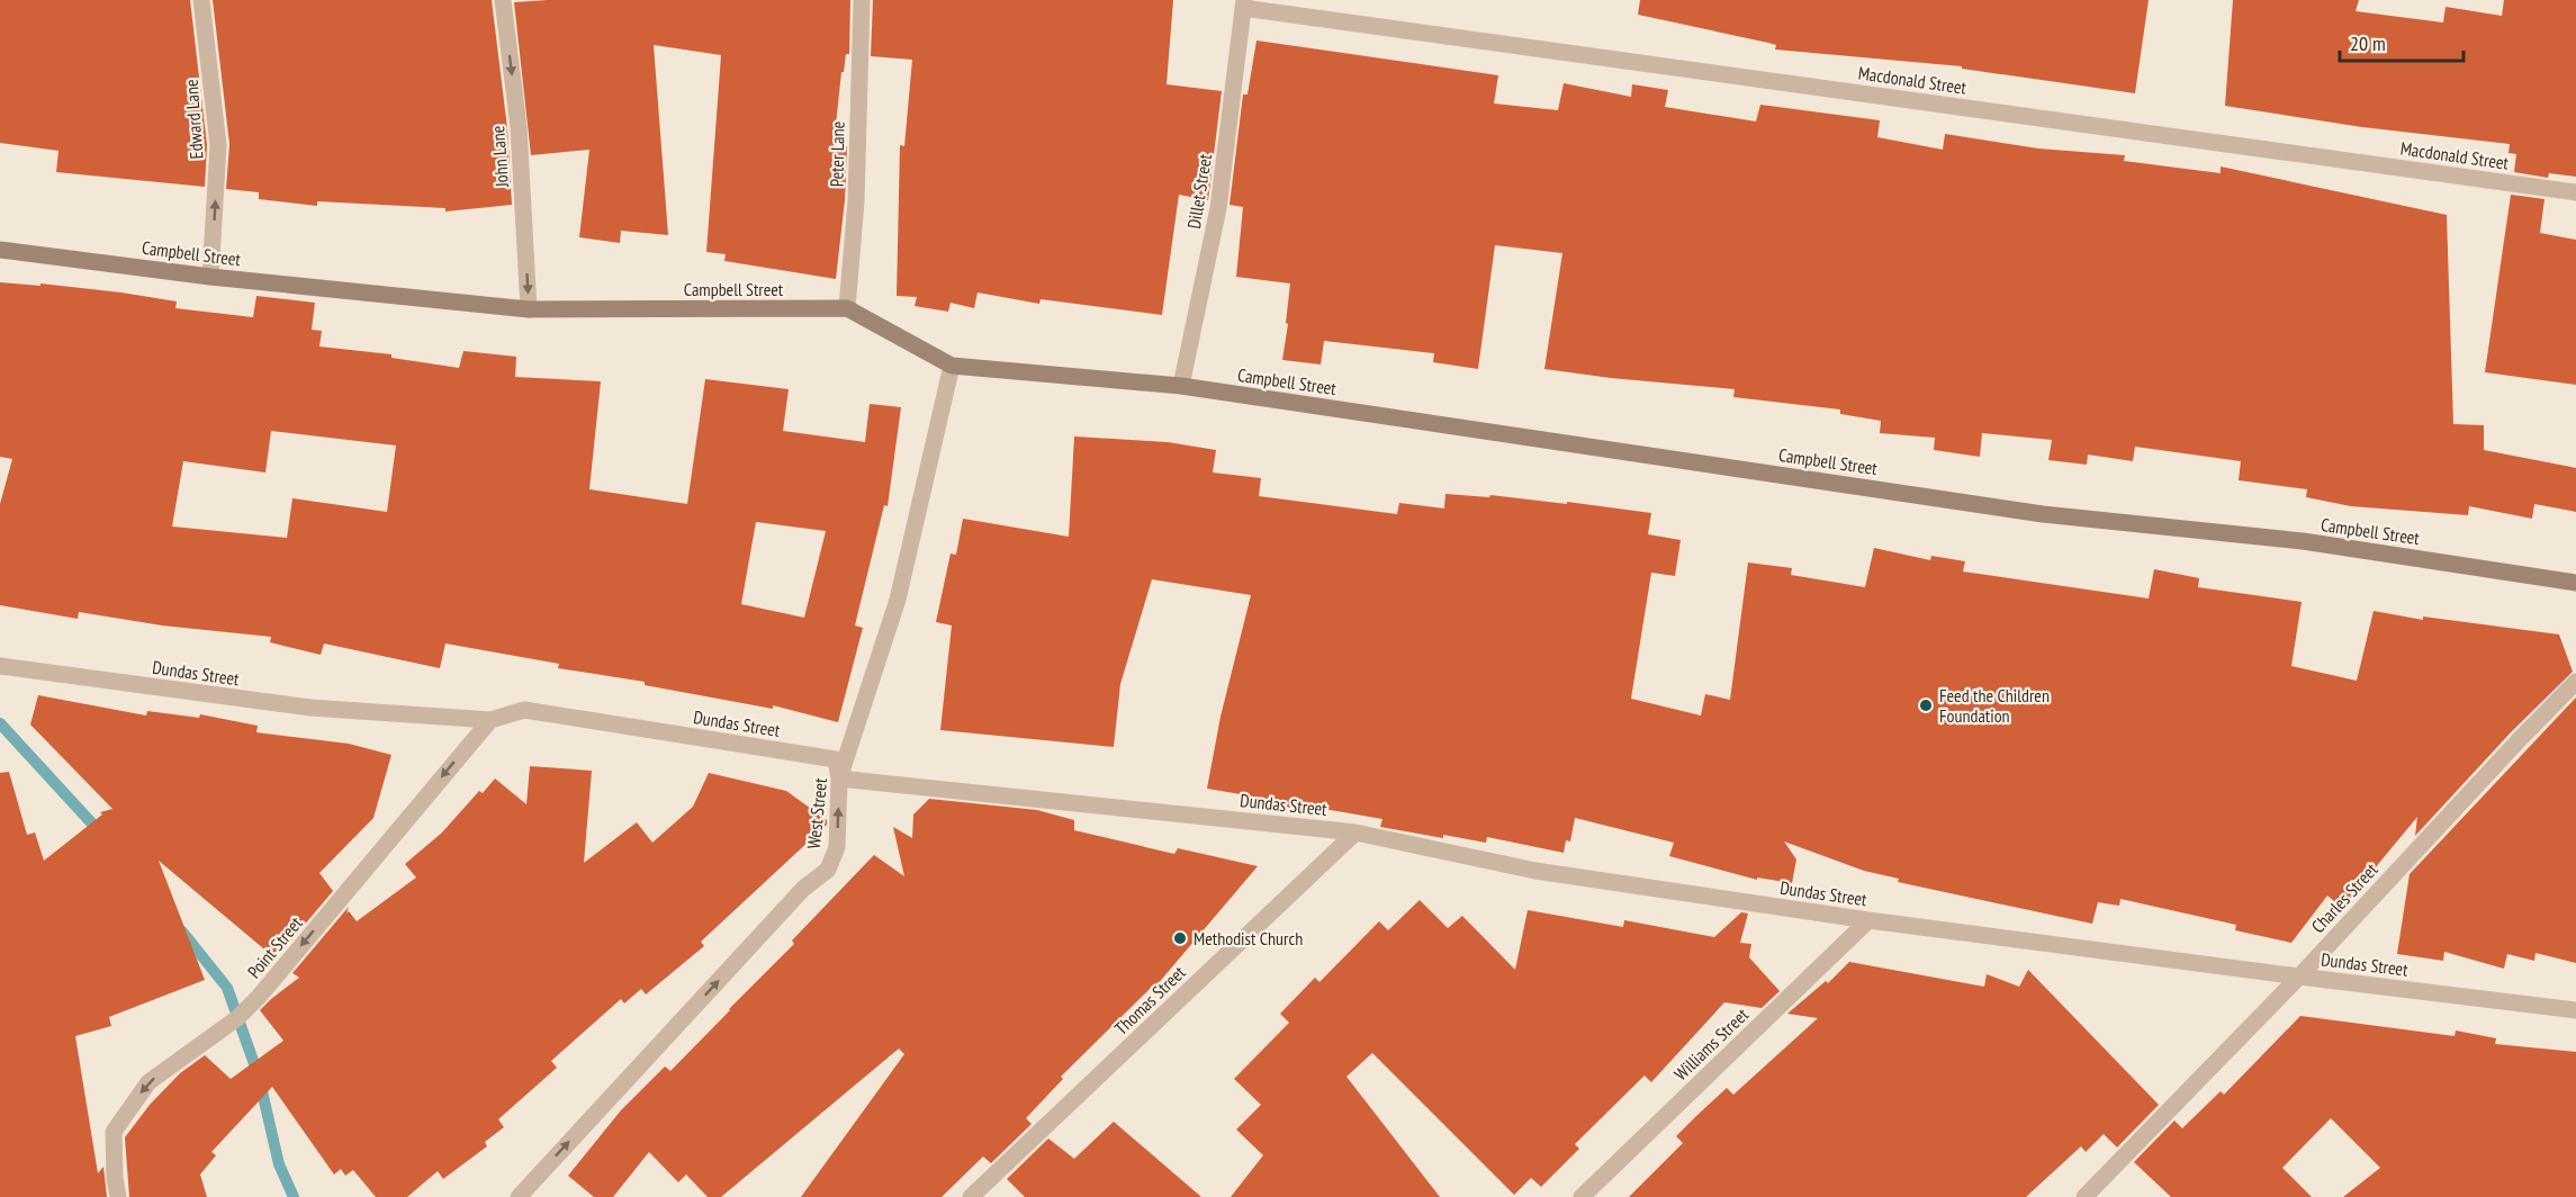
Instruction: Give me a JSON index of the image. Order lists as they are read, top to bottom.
{
  "streets": {
    "main road": ["Campbell Street"],
    "street": [
      "Macdonald Street",
      "Edward Lane",
      "Peter Lane",
      "John Lane",
      "Dillet Street",
      "Dundas Street",
      "West Street",
      "Charles Street",
      "Point Street",
      "Thomas Street",
      "Williams Street"
    ]
  },
  "crossings": [
    ["Macdonald Street", "Dillet Street"],
    ["Edward Lane", "Campbell Street"],
    ["Peter Lane", "Campbell Street"],
    ["John Lane", "Campbell Street"],
    ["Dillet Street", "Campbell Street"],
    ["Campbell Street", "West Street"],
    ["Dundas Street", "West Street"],
    ["Dundas Street", "Charles Street"],
    ["Dundas Street", "Point Street"],
    ["Dundas Street", "Thomas Street"],
    ["Dundas Street", "Williams Street"]
  ],
  "one_way": [
    "Edward Lane",
    "John Lane",
    "West Street",
    "Point Street"
  ],
  "places": ["Feed the Children Foundation", "Methodist Church"],
  "scale_bar": "20 m"
}
